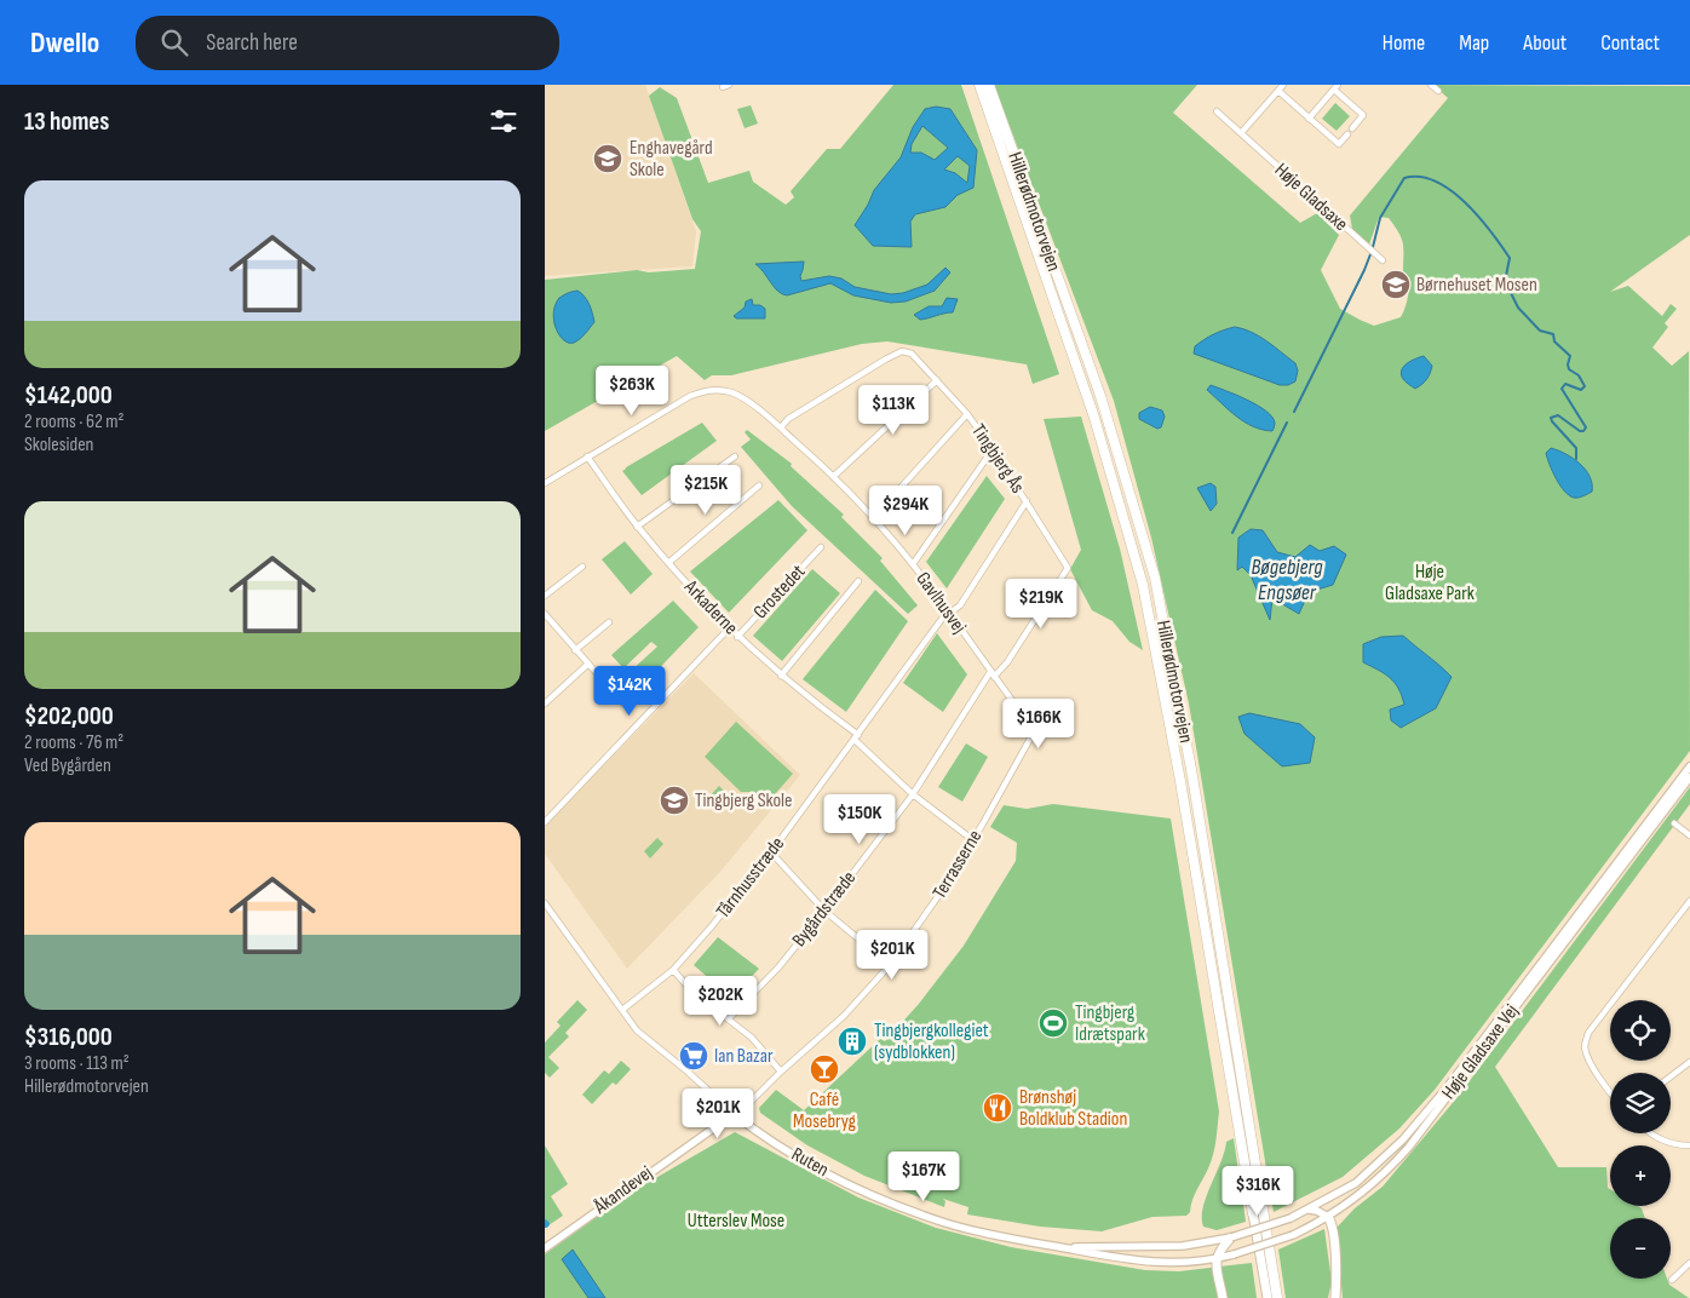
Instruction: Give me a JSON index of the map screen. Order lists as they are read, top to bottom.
{
  "streets": {
    "highway": ["Hillerødmotorvejen"],
    "street": [
      "Høje Gladsaxe",
      "Tingbjerg Ås",
      "Grostedet",
      "Gavlhusvej",
      "Arkaderne",
      "Terrasserne",
      "Tårnhusstræde",
      "Bygårdstræde",
      "Høje Gladsaxe Vej",
      "Ruten",
      "Åkandevej"
    ]
  },
  "crossings": [
    ["Tingbjerg Ås", "Gavlhusvej"],
    ["Tingbjerg Ås", "Tårnhusstræde"],
    ["Tingbjerg Ås", "Bygårdstræde"],
    ["Grostedet", "Arkaderne"],
    ["Gavlhusvej", "Arkaderne"],
    ["Gavlhusvej", "Terrasserne"],
    ["Gavlhusvej", "Tårnhusstræde"],
    ["Gavlhusvej", "Bygårdstræde"],
    ["Arkaderne", "Terrasserne"],
    ["Arkaderne", "Tårnhusstræde"],
    ["Arkaderne", "Bygårdstræde"],
    ["Terrasserne", "Ruten"],
    ["Terrasserne", "Åkandevej"],
    ["Tårnhusstræde", "Ruten"],
    ["Høje Gladsaxe Vej", "Ruten"],
    ["Ruten", "Åkandevej"]
  ],
  "water": ["Bøgebjerg Engsøer"],
  "parks": ["Høje Gladsaxe Park", "Utterslev Mose"],
  "places": {
    "school or university": ["Enghavegård Skole", "Børnehuset Mosen", "Tingbjerg Skole"],
    "sports": ["Tingbjerg Idrætspark"],
    "building": ["Tingbjergkollegiet (sydblokken)"],
    "supermarket": ["Ian Bazar"],
    "bar": ["Café Mosebryg"],
    "restaurant": ["Brønshøj Boldklub Stadion"]
  },
  "page": {
    "header": "Dwello",
    "search": "Search here",
    "nav": [
      "Home",
      "Map",
      "About",
      "Contact"
    ],
    "heading": "13 homes",
    "list": [
      {
        "name": "$142,000",
        "note": "2 rooms · 62 m² · Skolesiden"
      },
      {
        "name": "$202,000",
        "note": "2 rooms · 76 m² · Ved Bygården"
      },
      {
        "name": "$316,000",
        "note": "3 rooms · 113 m² · Hillerødmotorvejen"
      }
    ],
    "price": [
      "$263K",
      "$113K",
      "$215K",
      "$294K",
      "$219K",
      "$142K",
      "$166K",
      "$150K",
      "$201K",
      "$202K",
      "$201K",
      "$167K",
      "$316K"
    ],
    "map_buttons": ["+", "−"]
  }
}
